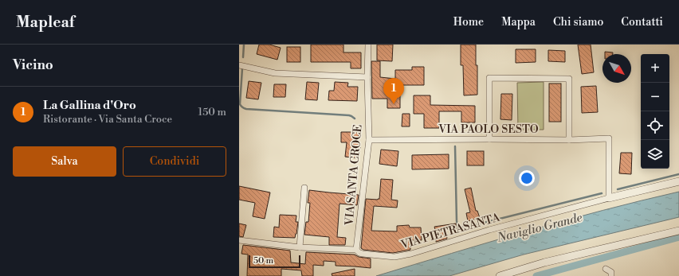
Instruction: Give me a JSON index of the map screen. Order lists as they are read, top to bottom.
{
  "streets": {
    "street": ["VIA PAOLO SESTO", "VIA SANTA CROCE", "VIA PIETRASANTA"]
  },
  "crossings": [
    ["VIA PAOLO SESTO", "VIA SANTA CROCE"],
    ["VIA PAOLO SESTO", "VIA PIETRASANTA"],
    ["VIA SANTA CROCE", "VIA PIETRASANTA"]
  ],
  "water": ["Naviglio Grande"],
  "scale_bar": "50 m",
  "north": "bottom right",
  "page": {
    "header": "Mapleaf",
    "nav": [
      "Home",
      "Mappa",
      "Chi siamo",
      "Contatti"
    ],
    "heading": "Vicino",
    "map_buttons": ["+", "−"],
    "pins": "1",
    "list": [
      {
        "mark": "1",
        "name": "La Gallina d'Oro",
        "note": "Ristorante · Via Santa Croce",
        "value": "150 m"
      }
    ],
    "buttons": ["Salva", "Condividi"],
    "scale": "50 m"
  }
}
